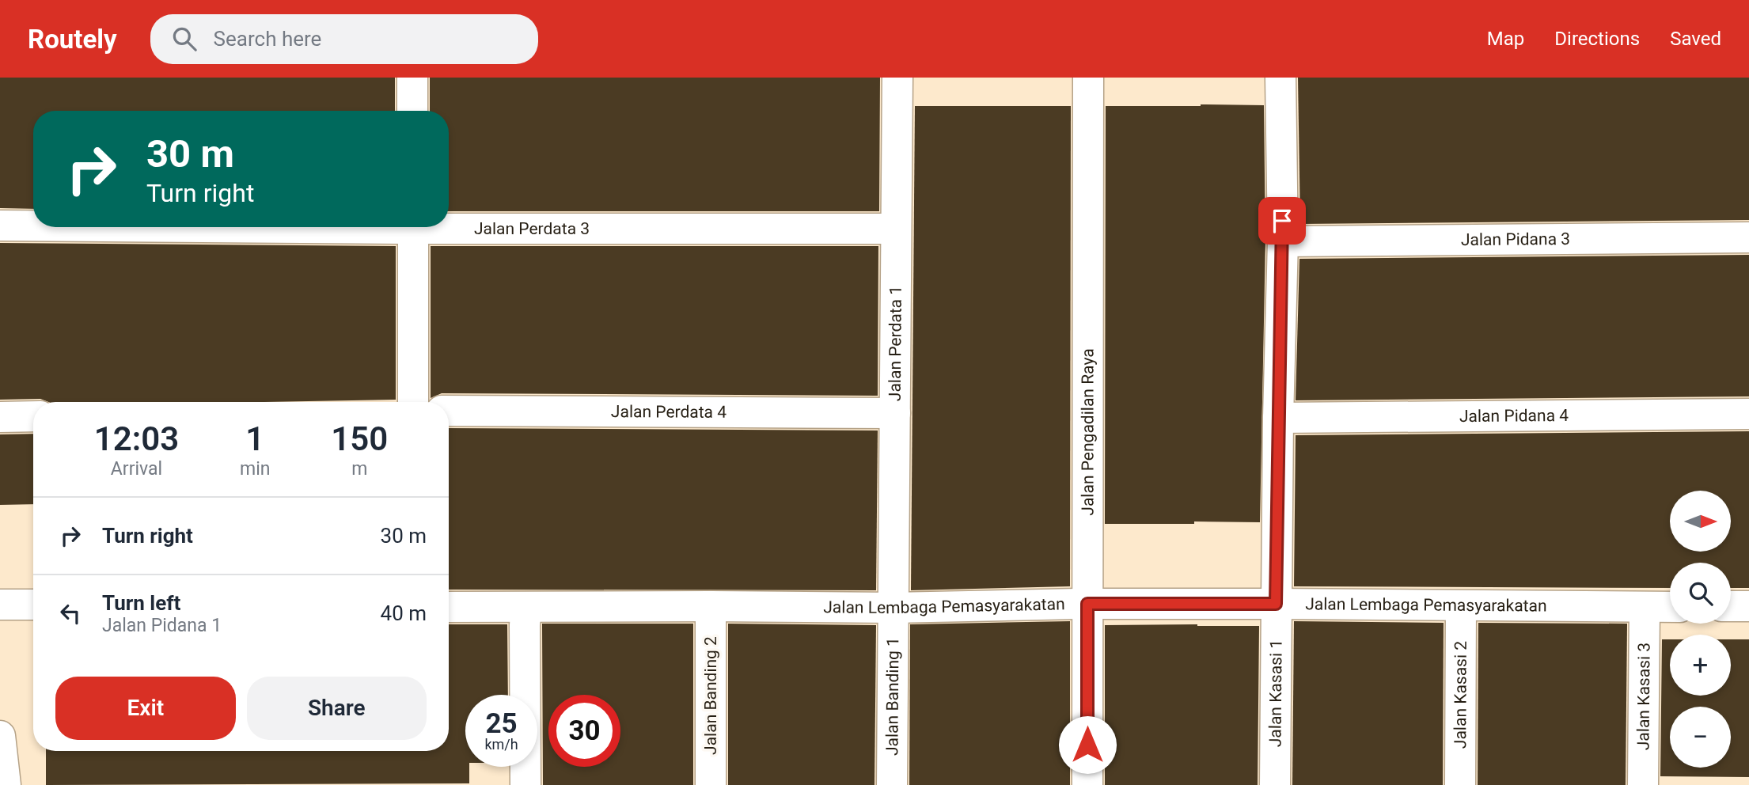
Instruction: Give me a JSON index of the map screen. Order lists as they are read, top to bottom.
{
  "streets": {
    "street": [
      "Jalan Perdata 3",
      "Jalan Pidana 3",
      "Jalan Perdata 1",
      "Jalan Perdata 4",
      "Jalan Pidana 4",
      "Jalan Pengadilan Raya",
      "Jalan Lembaga Pemasyarakatan",
      "Jalan Kasasi 1",
      "Jalan Banding 2",
      "Jalan Kasasi 2",
      "Jalan Banding 1",
      "Jalan Kasasi 3"
    ]
  },
  "crossings": [
    ["Jalan Perdata 3", "Jalan Perdata 1"],
    ["Jalan Pidana 3", "Jalan Kasasi 1"],
    ["Jalan Perdata 1", "Jalan Perdata 4"],
    ["Jalan Perdata 1", "Jalan Lembaga Pemasyarakatan"],
    ["Jalan Perdata 1", "Jalan Banding 1"],
    ["Jalan Pidana 4", "Jalan Kasasi 1"],
    ["Jalan Pengadilan Raya", "Jalan Lembaga Pemasyarakatan"],
    ["Jalan Lembaga Pemasyarakatan", "Jalan Kasasi 1"],
    ["Jalan Lembaga Pemasyarakatan", "Jalan Banding 2"],
    ["Jalan Lembaga Pemasyarakatan", "Jalan Kasasi 2"],
    ["Jalan Lembaga Pemasyarakatan", "Jalan Banding 1"],
    ["Jalan Lembaga Pemasyarakatan", "Jalan Kasasi 3"]
  ],
  "north": "right",
  "page": {
    "header": "Routely",
    "search": "Search here",
    "nav": ["Map", "Directions", "Saved"],
    "turn": ["30 m", "Turn right"],
    "eta": [
      "12:03",
      "Arrival",
      "1",
      "min",
      "150",
      "m"
    ],
    "map_buttons": ["+", "−"],
    "list": [
      {
        "name": "Turn right",
        "value": "30 m"
      },
      {
        "name": "Turn left",
        "note": "Jalan Pidana 1",
        "value": "40 m"
      }
    ],
    "buttons": ["Exit", "Share"],
    "speed": "25 km/h",
    "limit": "30"
  }
}
